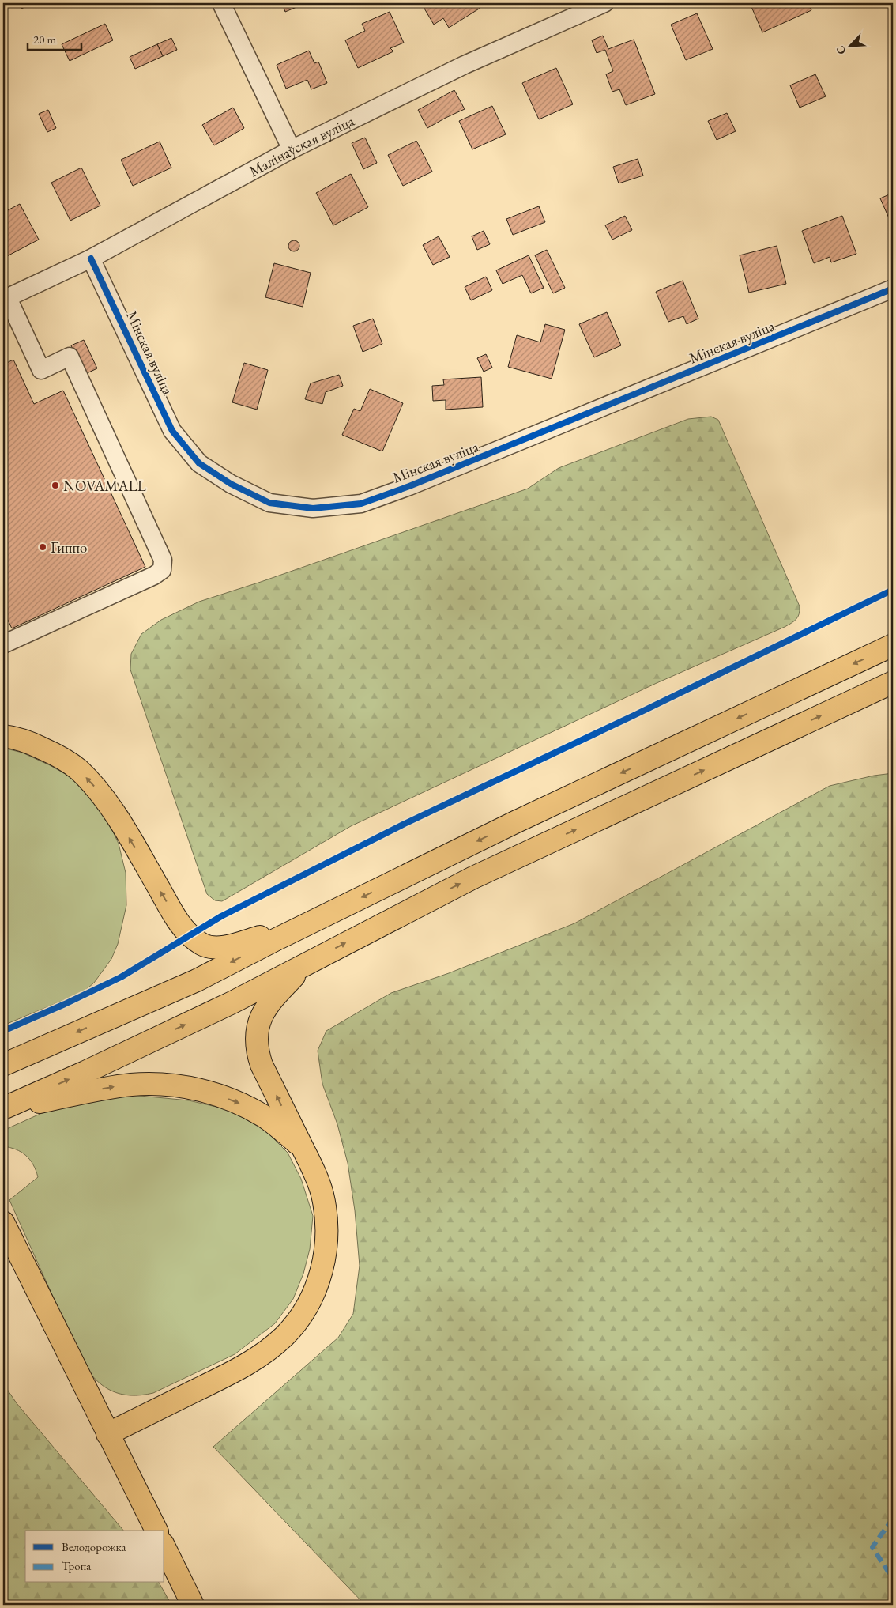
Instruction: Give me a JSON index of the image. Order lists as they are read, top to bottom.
{
  "streets": {
    "street": ["Малінаўская вуліца", "Мінская вуліца"]
  },
  "crossings": [
    ["Малінаўская вуліца", "Мінская вуліца"]
  ],
  "places": ["NOVAMALL", "Гиппо"],
  "legend": ["Велодорожка", "Тропа"],
  "scale_bar": "20 m",
  "north": "bottom left"
}
